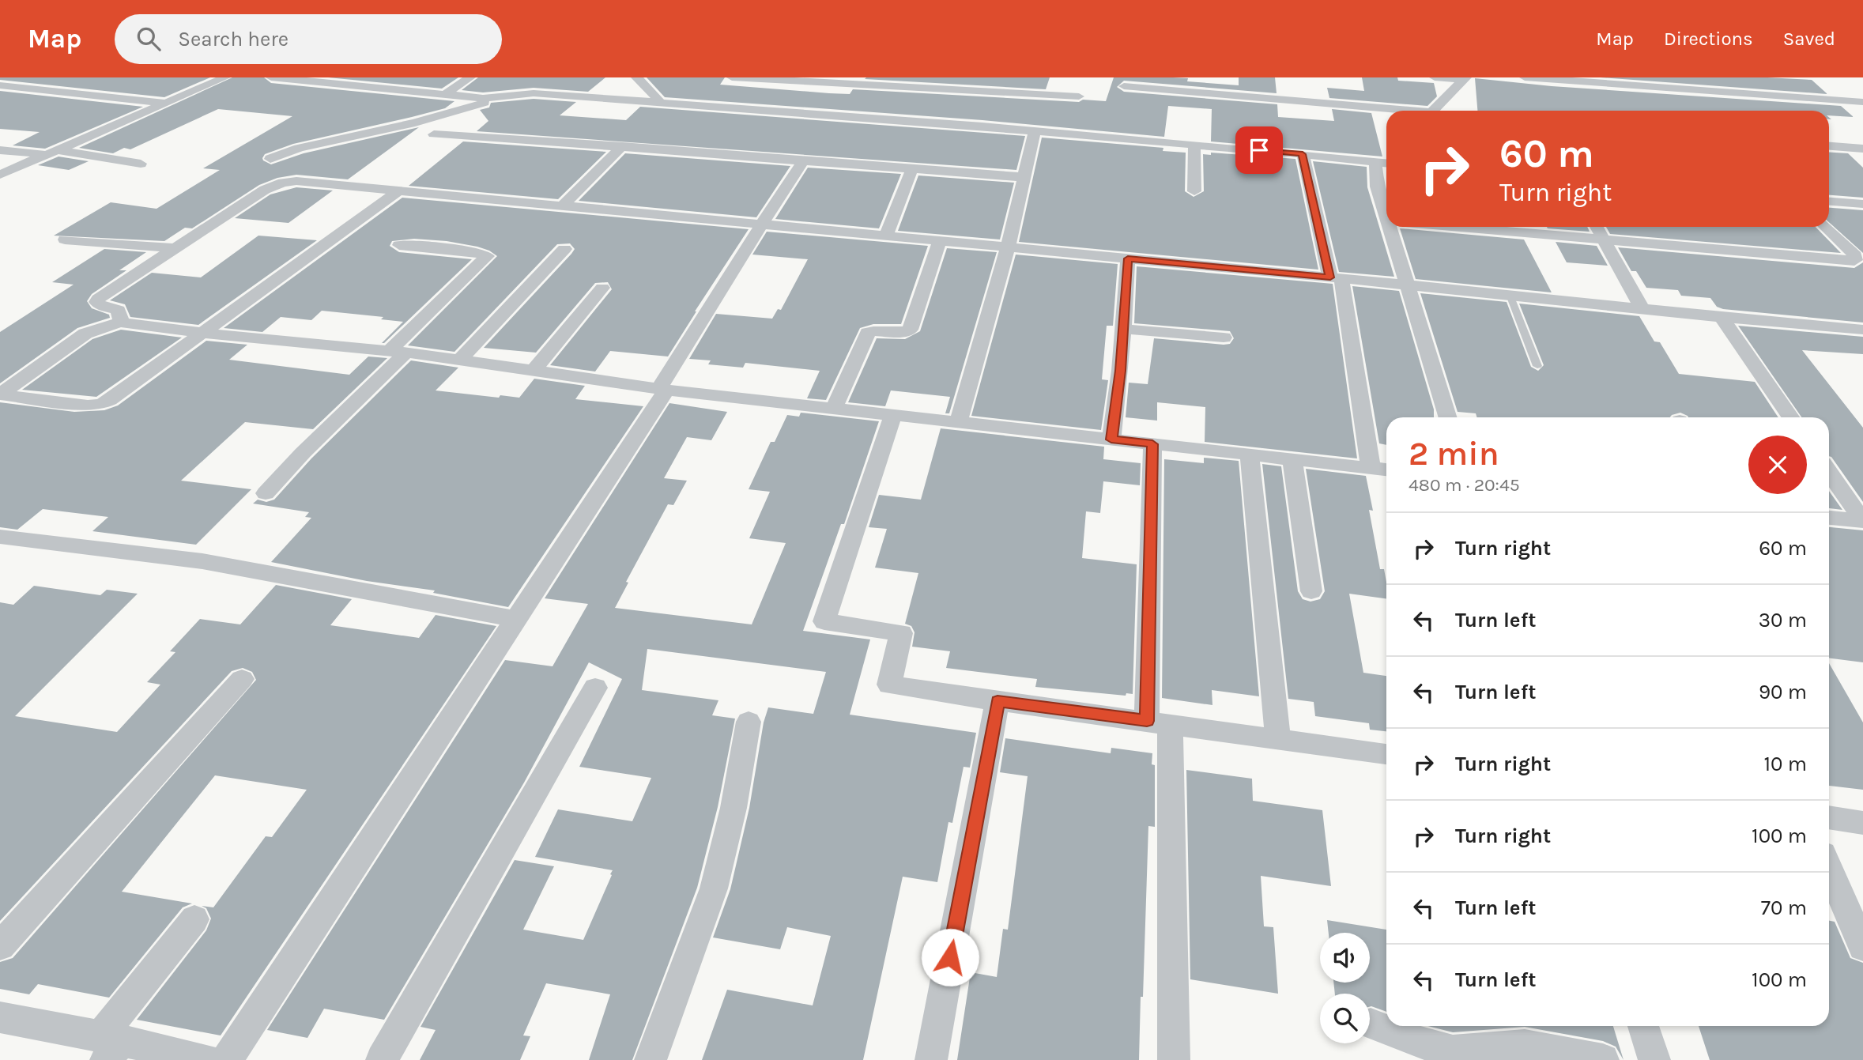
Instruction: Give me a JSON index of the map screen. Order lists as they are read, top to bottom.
{
  "page": {
    "header": "Map",
    "search": "Search here",
    "nav": ["Map", "Directions", "Saved"],
    "turn": ["60 m", "Turn right"],
    "heading": ["2 min", "480 m · 20:45"],
    "list": [
      {
        "name": "Turn right",
        "value": "60 m"
      },
      {
        "name": "Turn left",
        "value": "30 m"
      },
      {
        "name": "Turn left",
        "value": "90 m"
      },
      {
        "name": "Turn right",
        "value": "10 m"
      },
      {
        "name": "Turn right",
        "value": "100 m"
      },
      {
        "name": "Turn left",
        "value": "70 m"
      },
      {
        "name": "Turn left",
        "value": "100 m"
      }
    ]
  }
}
